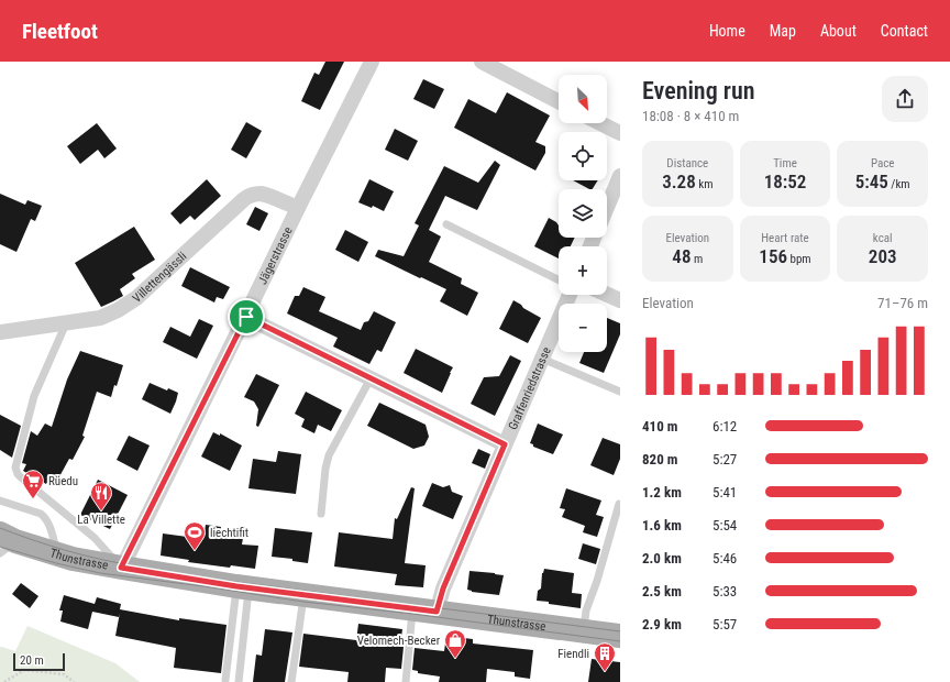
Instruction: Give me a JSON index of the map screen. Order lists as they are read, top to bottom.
{
  "streets": {
    "main road": ["Thunstrasse"],
    "street": ["Jägerstrasse", "Villettengässli", "Graffenriedstrasse"]
  },
  "crossings": [
    ["Jägerstrasse", "Villettengässli"],
    ["Jägerstrasse", "Thunstrasse"],
    ["Graffenriedstrasse", "Thunstrasse"]
  ],
  "places": {
    "supermarket": ["Rüedu"],
    "restaurant": ["La Villette"],
    "sports": ["liechtifit"],
    "shop": ["Velomech-Becker"],
    "building": ["Fiendli"]
  },
  "scale_bar": "20 m",
  "north": "bottom right",
  "page": {
    "header": "Fleetfoot",
    "nav": [
      "Home",
      "Map",
      "About",
      "Contact"
    ],
    "heading": ["Evening run", "18:08 · 8 × 410 m"],
    "map_buttons": ["+", "−"],
    "stats": [
      ["Distance", "3.28 km"],
      ["Time", "18:52"],
      ["Pace", "5:45 /km"],
      ["Elevation", "48 m"],
      ["Heart rate", "156 bpm"],
      ["kcal", "203"]
    ],
    "chart": ["Elevation", "71–76 m"],
    "list": [
      {
        "name": "410 m",
        "note": "6:12"
      },
      {
        "name": "820 m",
        "note": "5:27"
      },
      {
        "name": "1.2 km",
        "note": "5:41"
      },
      {
        "name": "1.6 km",
        "note": "5:54"
      },
      {
        "name": "2.0 km",
        "note": "5:46"
      },
      {
        "name": "2.5 km",
        "note": "5:33"
      },
      {
        "name": "2.9 km",
        "note": "5:57"
      }
    ],
    "scale": "20 m"
  }
}
